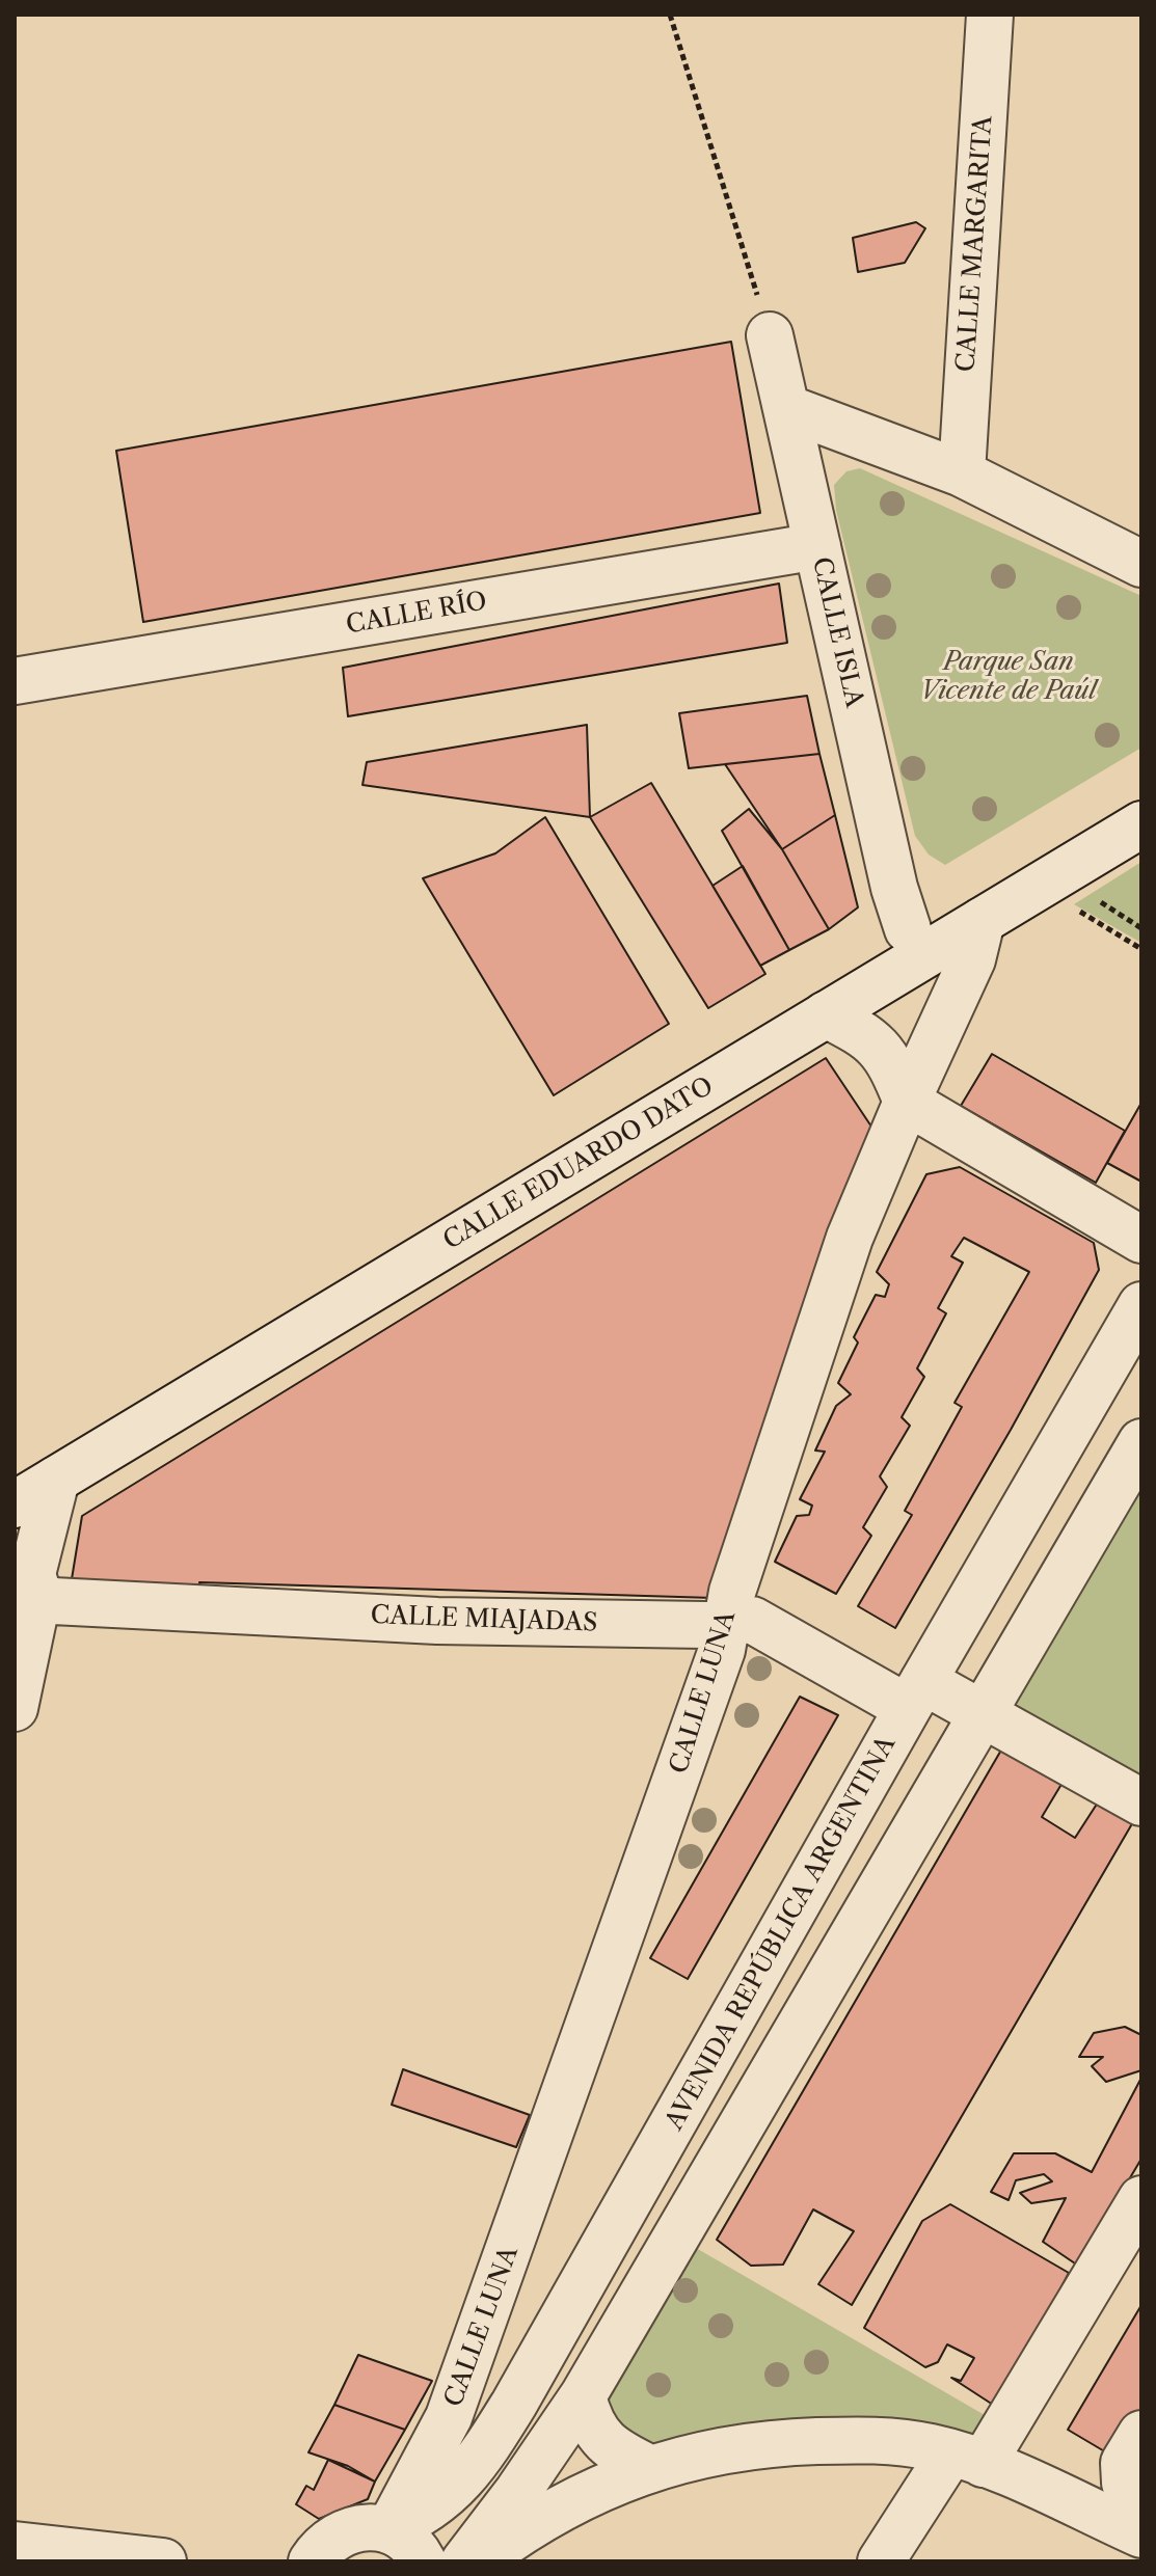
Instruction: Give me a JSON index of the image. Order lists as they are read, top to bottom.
{
  "streets": {
    "street": [
      "CALLE MARGARITA",
      "CALLE RÍO",
      "CALLE ISLA",
      "CALLE EDUARDO DATO",
      "CALLE MIAJADAS",
      "CALLE LUNA",
      "AVENIDA REPÚBLICA ARGENTINA"
    ]
  },
  "crossings": [
    ["CALLE RÍO", "CALLE ISLA"],
    ["CALLE ISLA", "CALLE EDUARDO DATO"],
    ["CALLE EDUARDO DATO", "CALLE LUNA"],
    ["CALLE MIAJADAS", "CALLE LUNA"],
    ["CALLE MIAJADAS", "AVENIDA REPÚBLICA ARGENTINA"],
    ["CALLE LUNA", "AVENIDA REPÚBLICA ARGENTINA"]
  ],
  "parks": ["Parque San Vicente de Paúl"]
}
